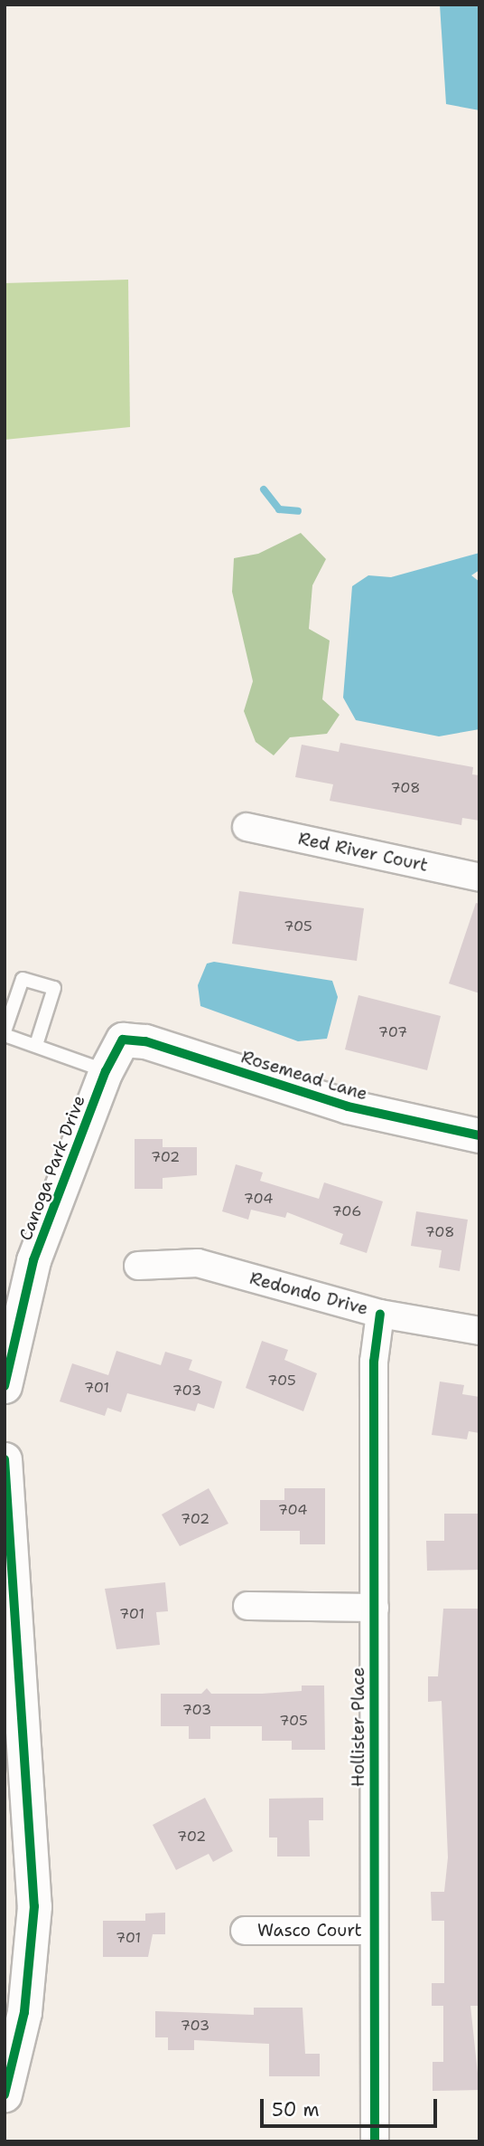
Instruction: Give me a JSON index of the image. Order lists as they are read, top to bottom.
{
  "streets": {
    "street": [
      "Red River Court",
      "Rosemead Lane",
      "Canoga Park Drive",
      "Redondo Drive",
      "Hollister Place",
      "Wasco Court"
    ]
  },
  "crossings": [
    ["Rosemead Lane", "Canoga Park Drive"],
    ["Redondo Drive", "Hollister Place"],
    ["Hollister Place", "Wasco Court"]
  ],
  "house_numbers": [
    "708",
    "705",
    "707",
    "702",
    "704",
    "706",
    "708",
    "705",
    "701",
    "703",
    "704",
    "702",
    "701",
    "703",
    "705",
    "702",
    "701",
    "703"
  ],
  "scale_bar": "50 m"
}
